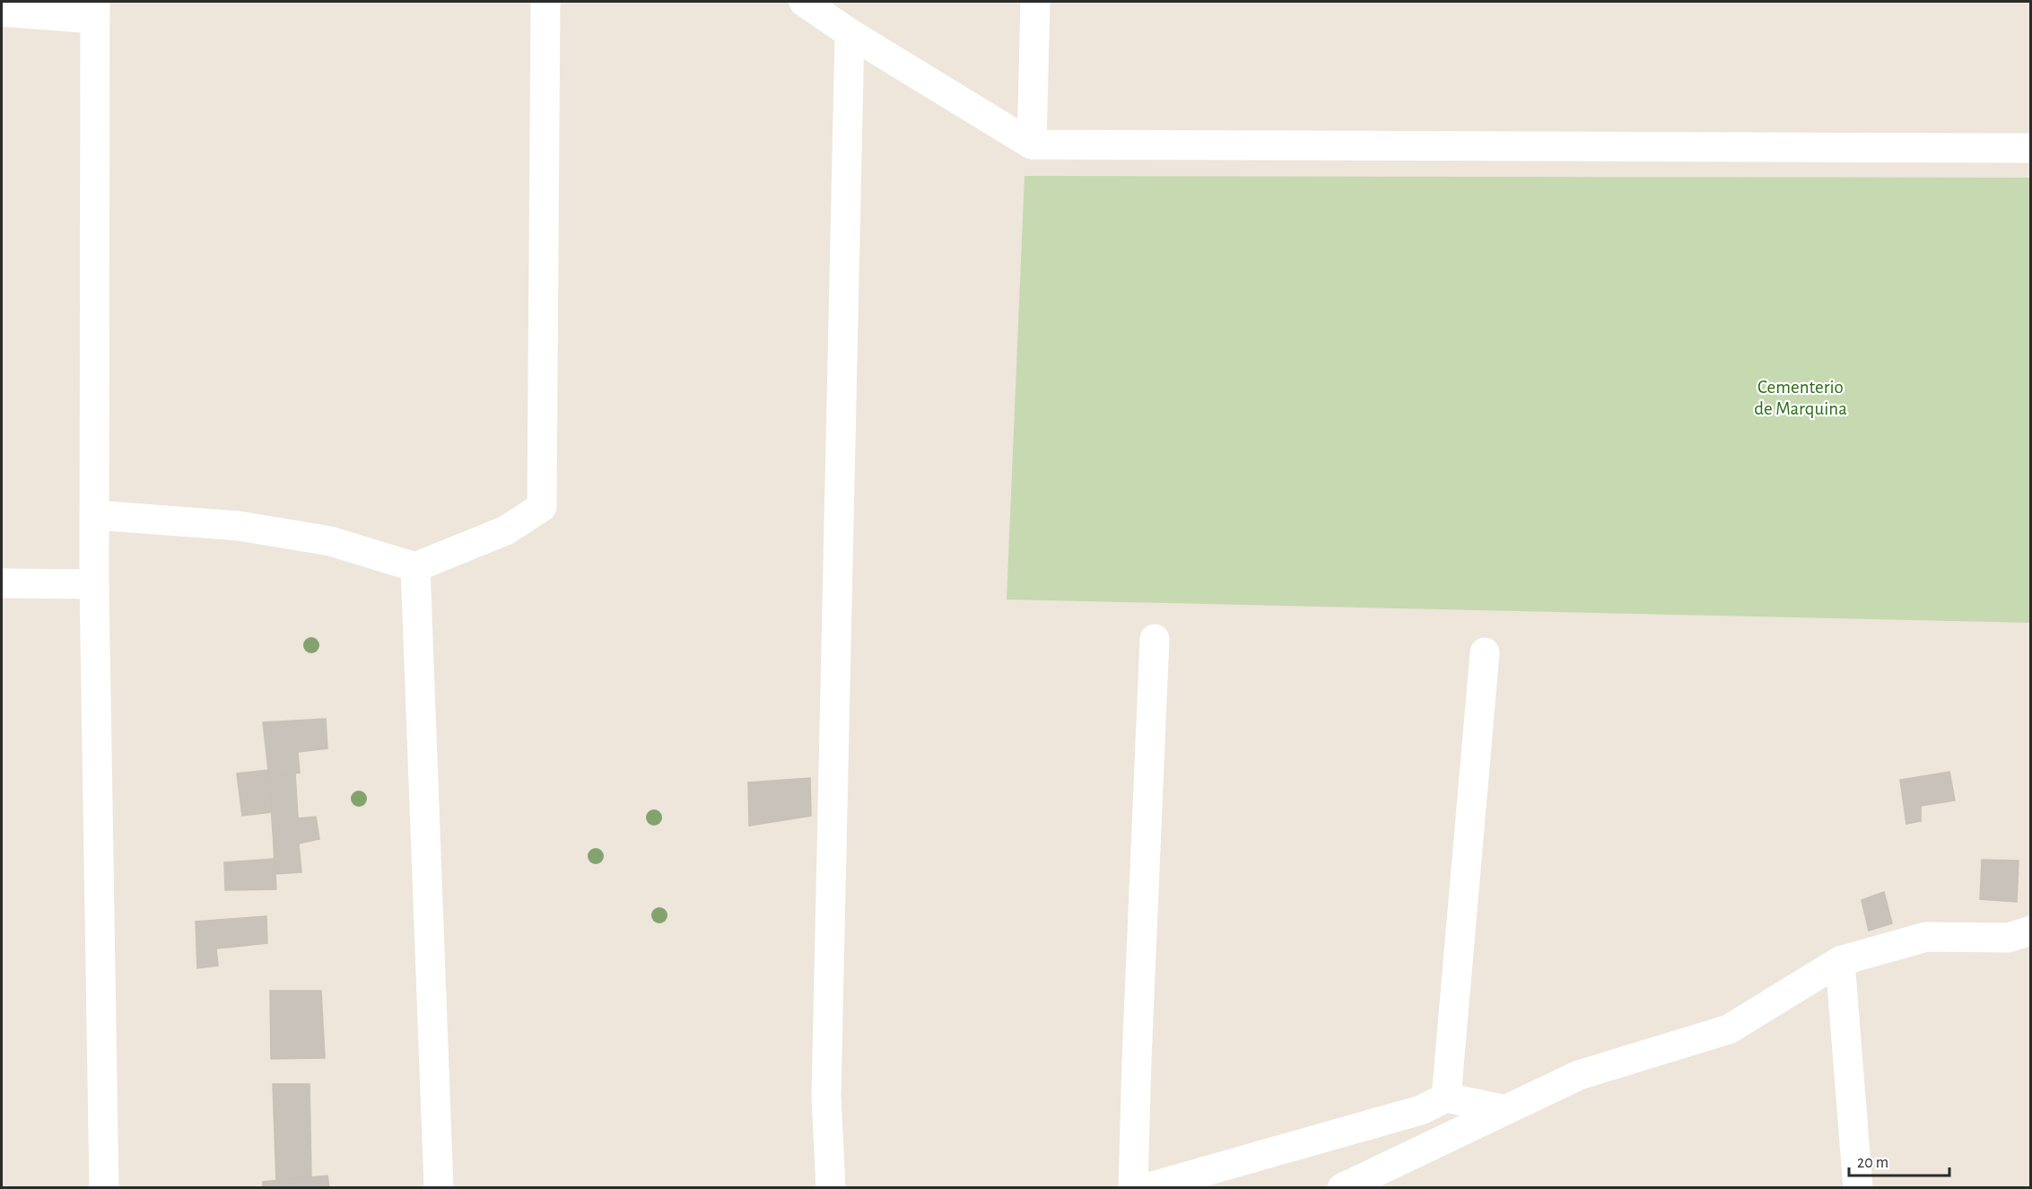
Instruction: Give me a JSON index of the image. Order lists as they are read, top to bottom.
{
  "parks": ["Cementerio de Marquina"],
  "scale_bar": "20 m"
}
